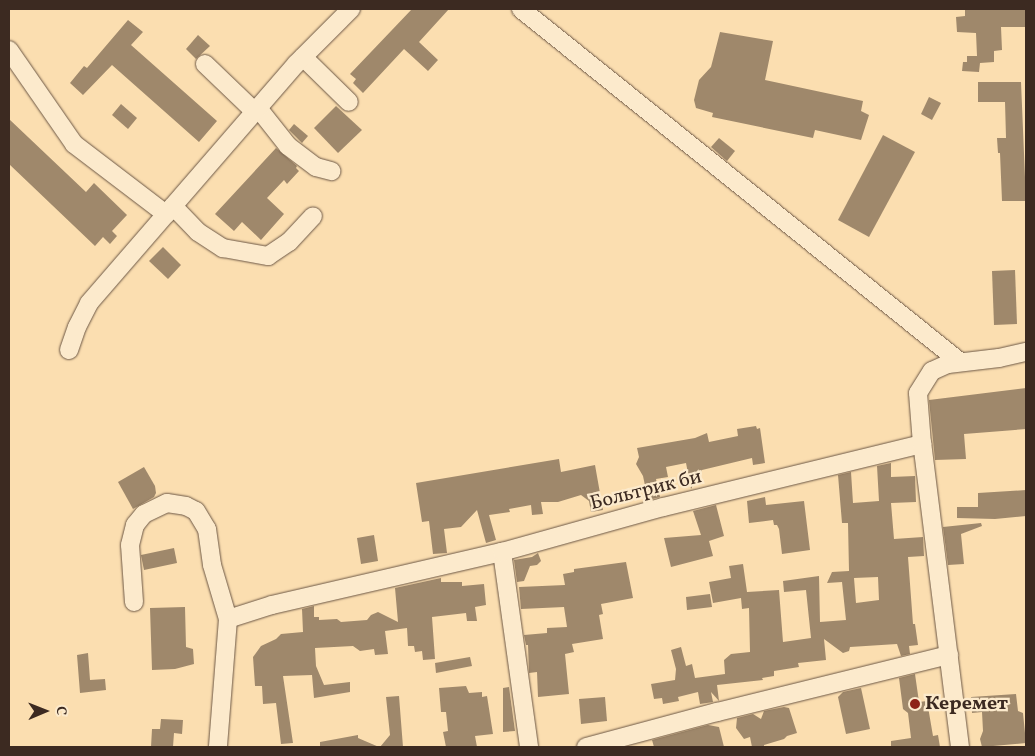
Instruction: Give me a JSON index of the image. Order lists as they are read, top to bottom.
{
  "streets": {
    "street": ["Больтрик би"]
  },
  "places": ["Керемет"],
  "north": "right"
}
